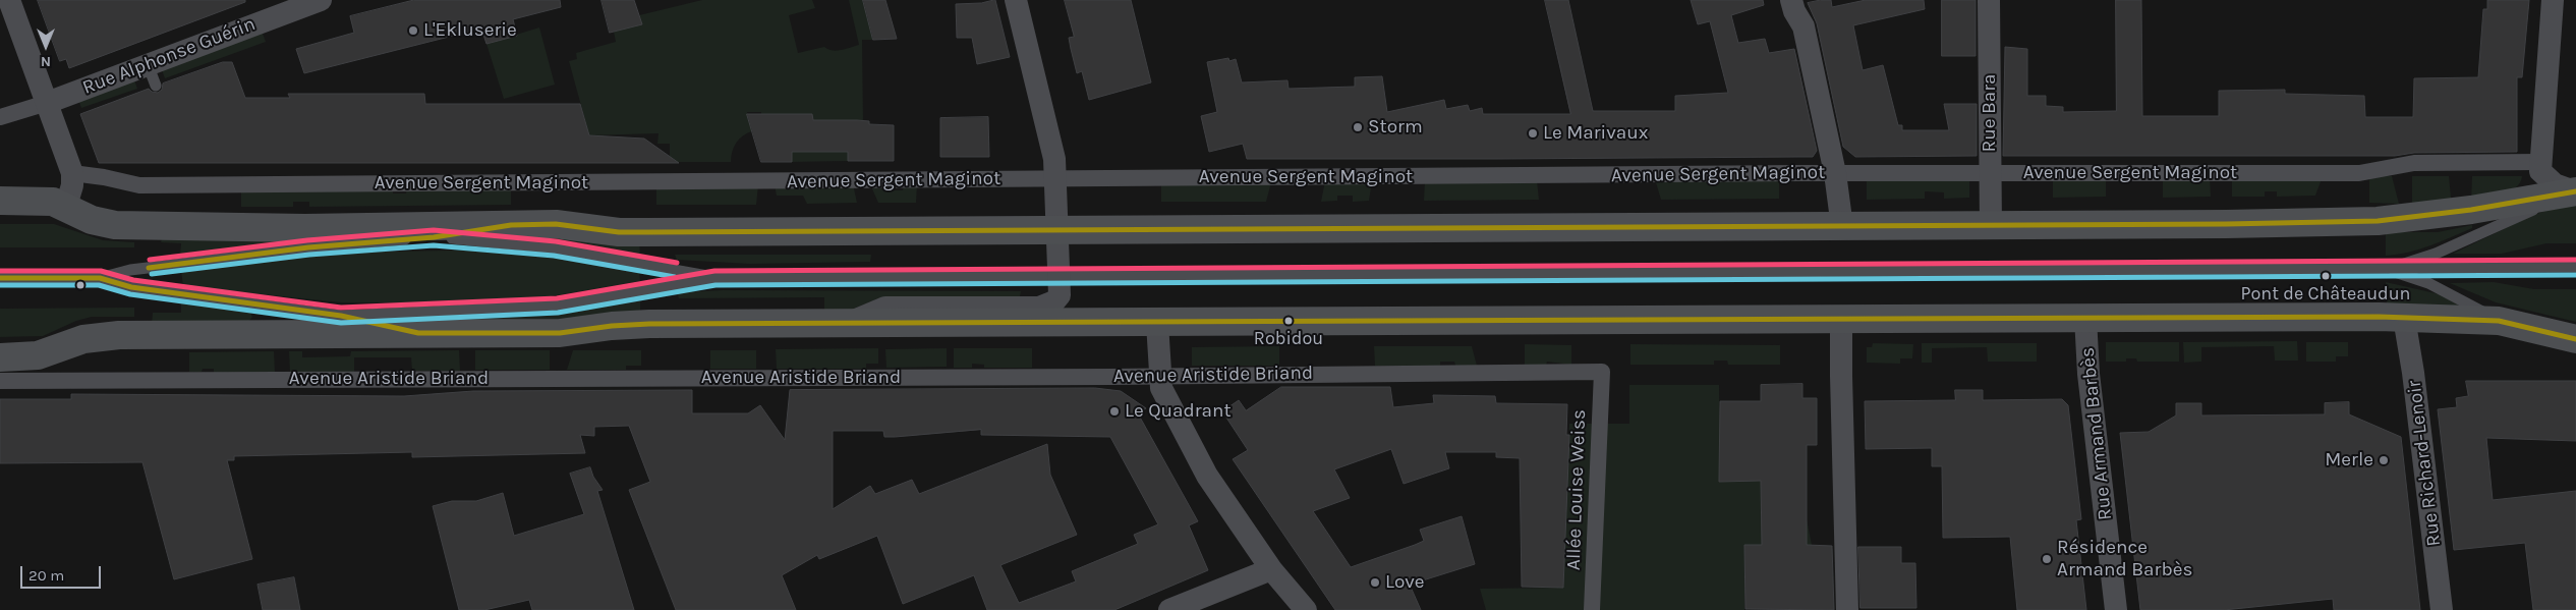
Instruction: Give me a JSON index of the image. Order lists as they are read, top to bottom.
{
  "streets": {
    "street": [
      "Rue Alphonse Guérin",
      "Rue Bara",
      "Avenue Sergent Maginot",
      "Avenue Aristide Briand",
      "Rue Armand Barbès",
      "Rue Richard-Lenoir",
      "Allée Louise Weiss"
    ]
  },
  "crossings": [
    ["Rue Bara", "Avenue Sergent Maginot"],
    ["Avenue Aristide Briand", "Allée Louise Weiss"]
  ],
  "places": [
    "L'Ekluserie",
    "Storm",
    "Le Marivaux",
    "Pont de Châteaudun",
    "Robidou",
    "Le Quadrant",
    "Merle",
    "Résidence Armand Barbès",
    "Love"
  ],
  "scale_bar": "20 m",
  "north": "bottom"
}
